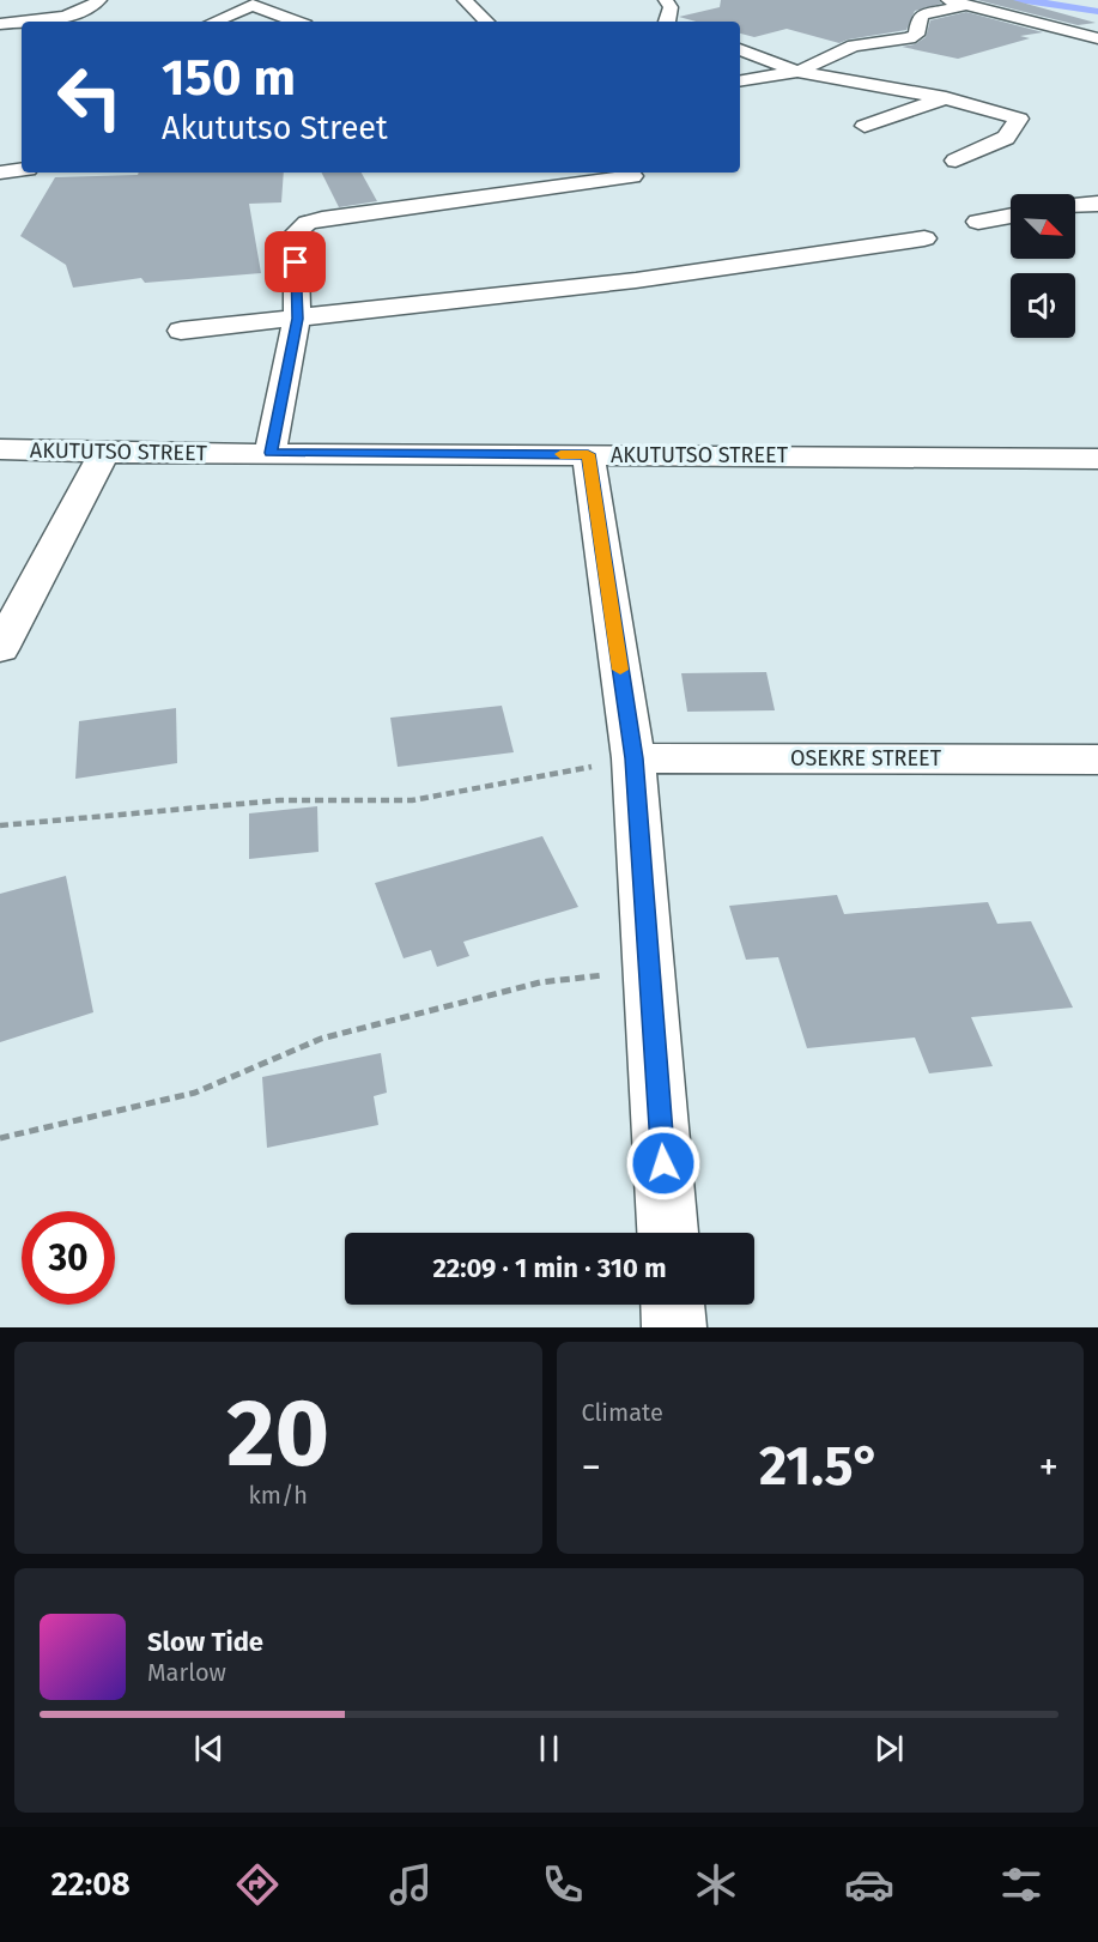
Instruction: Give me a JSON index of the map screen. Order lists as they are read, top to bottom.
{
  "streets": {
    "street": ["AKUTUTSO STREET", "OSEKRE STREET"]
  },
  "north": "bottom right",
  "page": {
    "turn": ["150 m", "Akututso Street"],
    "limit": "30",
    "trip": "22:09 · 1 min · 310 m",
    "tile": [
      ["20", "km/h"],
      "Climate"
    ],
    "heat": ["−", "21.5°", "+"],
    "song": ["Slow Tide", "Marlow"],
    "tabs": "22:08"
  }
}
